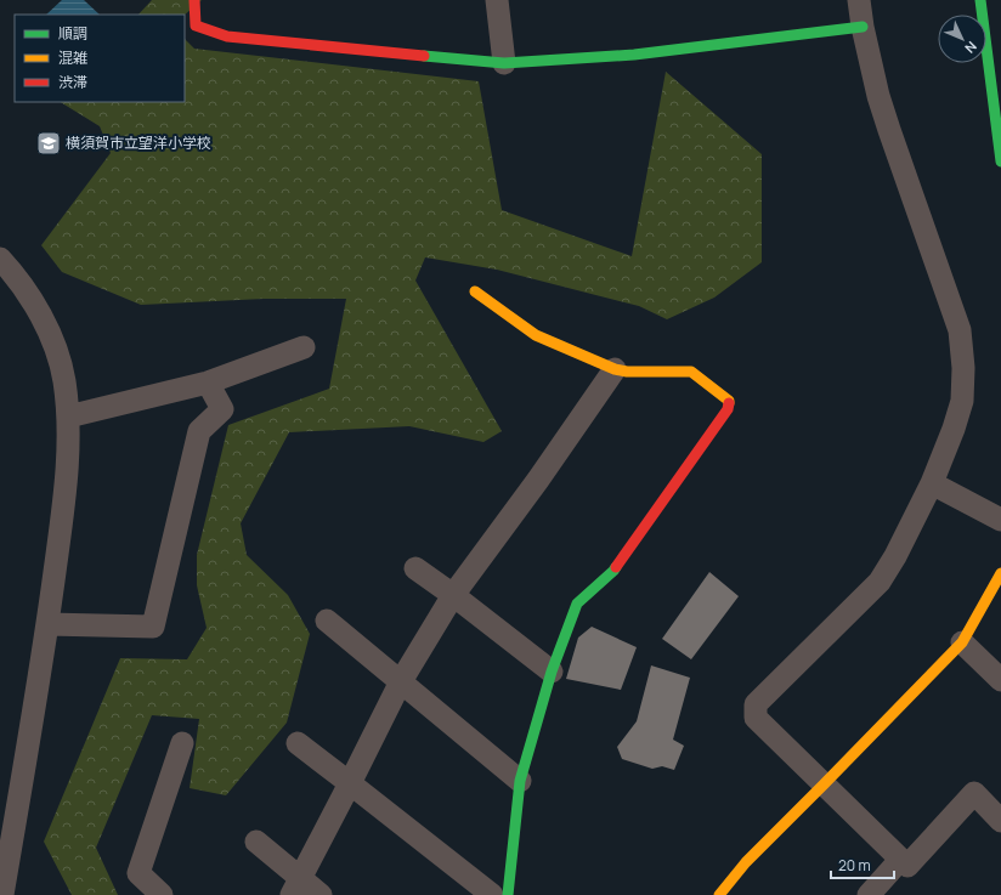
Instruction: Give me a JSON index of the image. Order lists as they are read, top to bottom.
{
  "places": {
    "school or university": ["横須賀市立望洋小学校"]
  },
  "legend": ["順調", "混雑", "渋滞"],
  "scale_bar": "20 m",
  "north": "bottom right"
}
